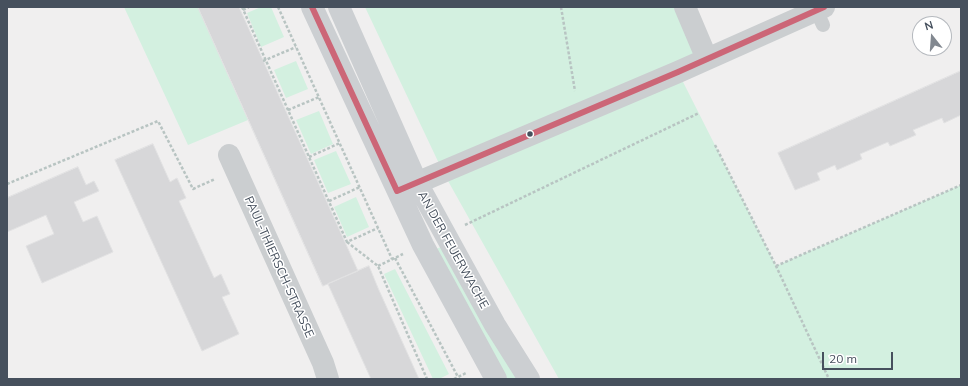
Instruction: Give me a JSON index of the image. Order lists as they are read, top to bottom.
{
  "streets": {
    "street": ["AN DER FEUERWACHE", "PAUL-THIERSCH-STRASSE"]
  },
  "scale_bar": "20 m",
  "north": "top"
}
